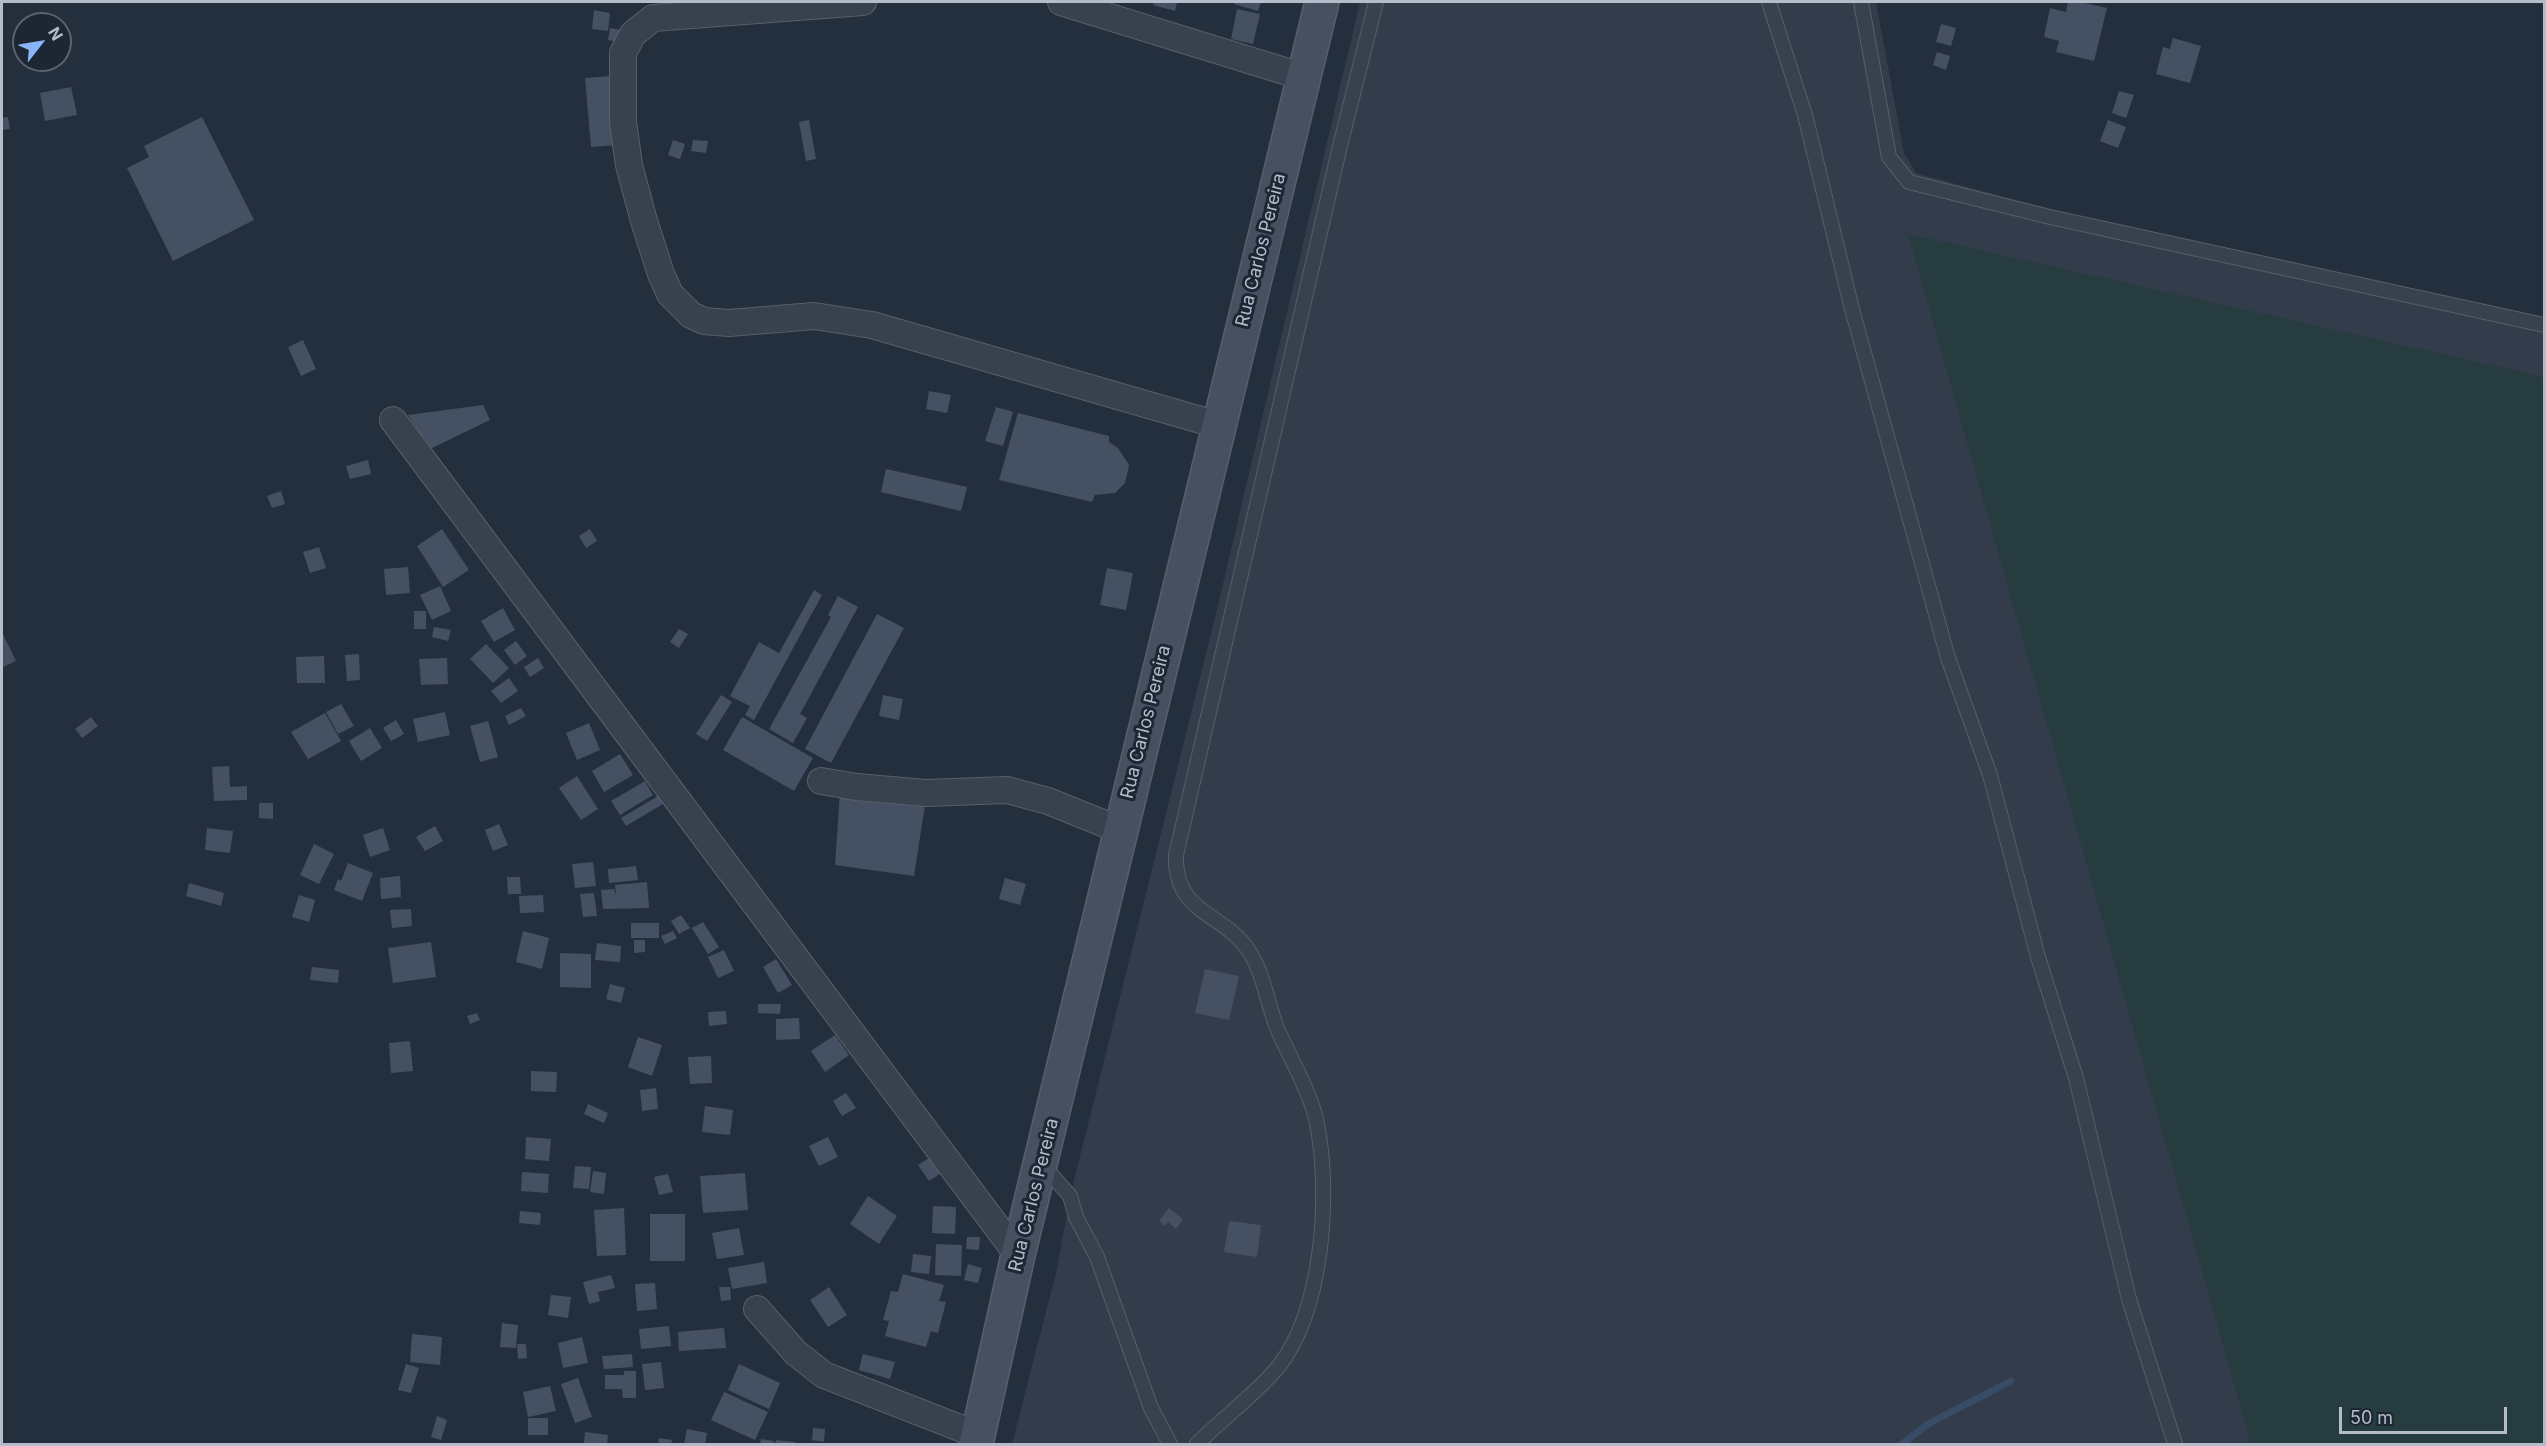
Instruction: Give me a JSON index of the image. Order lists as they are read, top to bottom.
{
  "streets": {
    "main road": ["Rua Carlos Pereira"]
  },
  "scale_bar": "50 m",
  "north": "top right"
}
